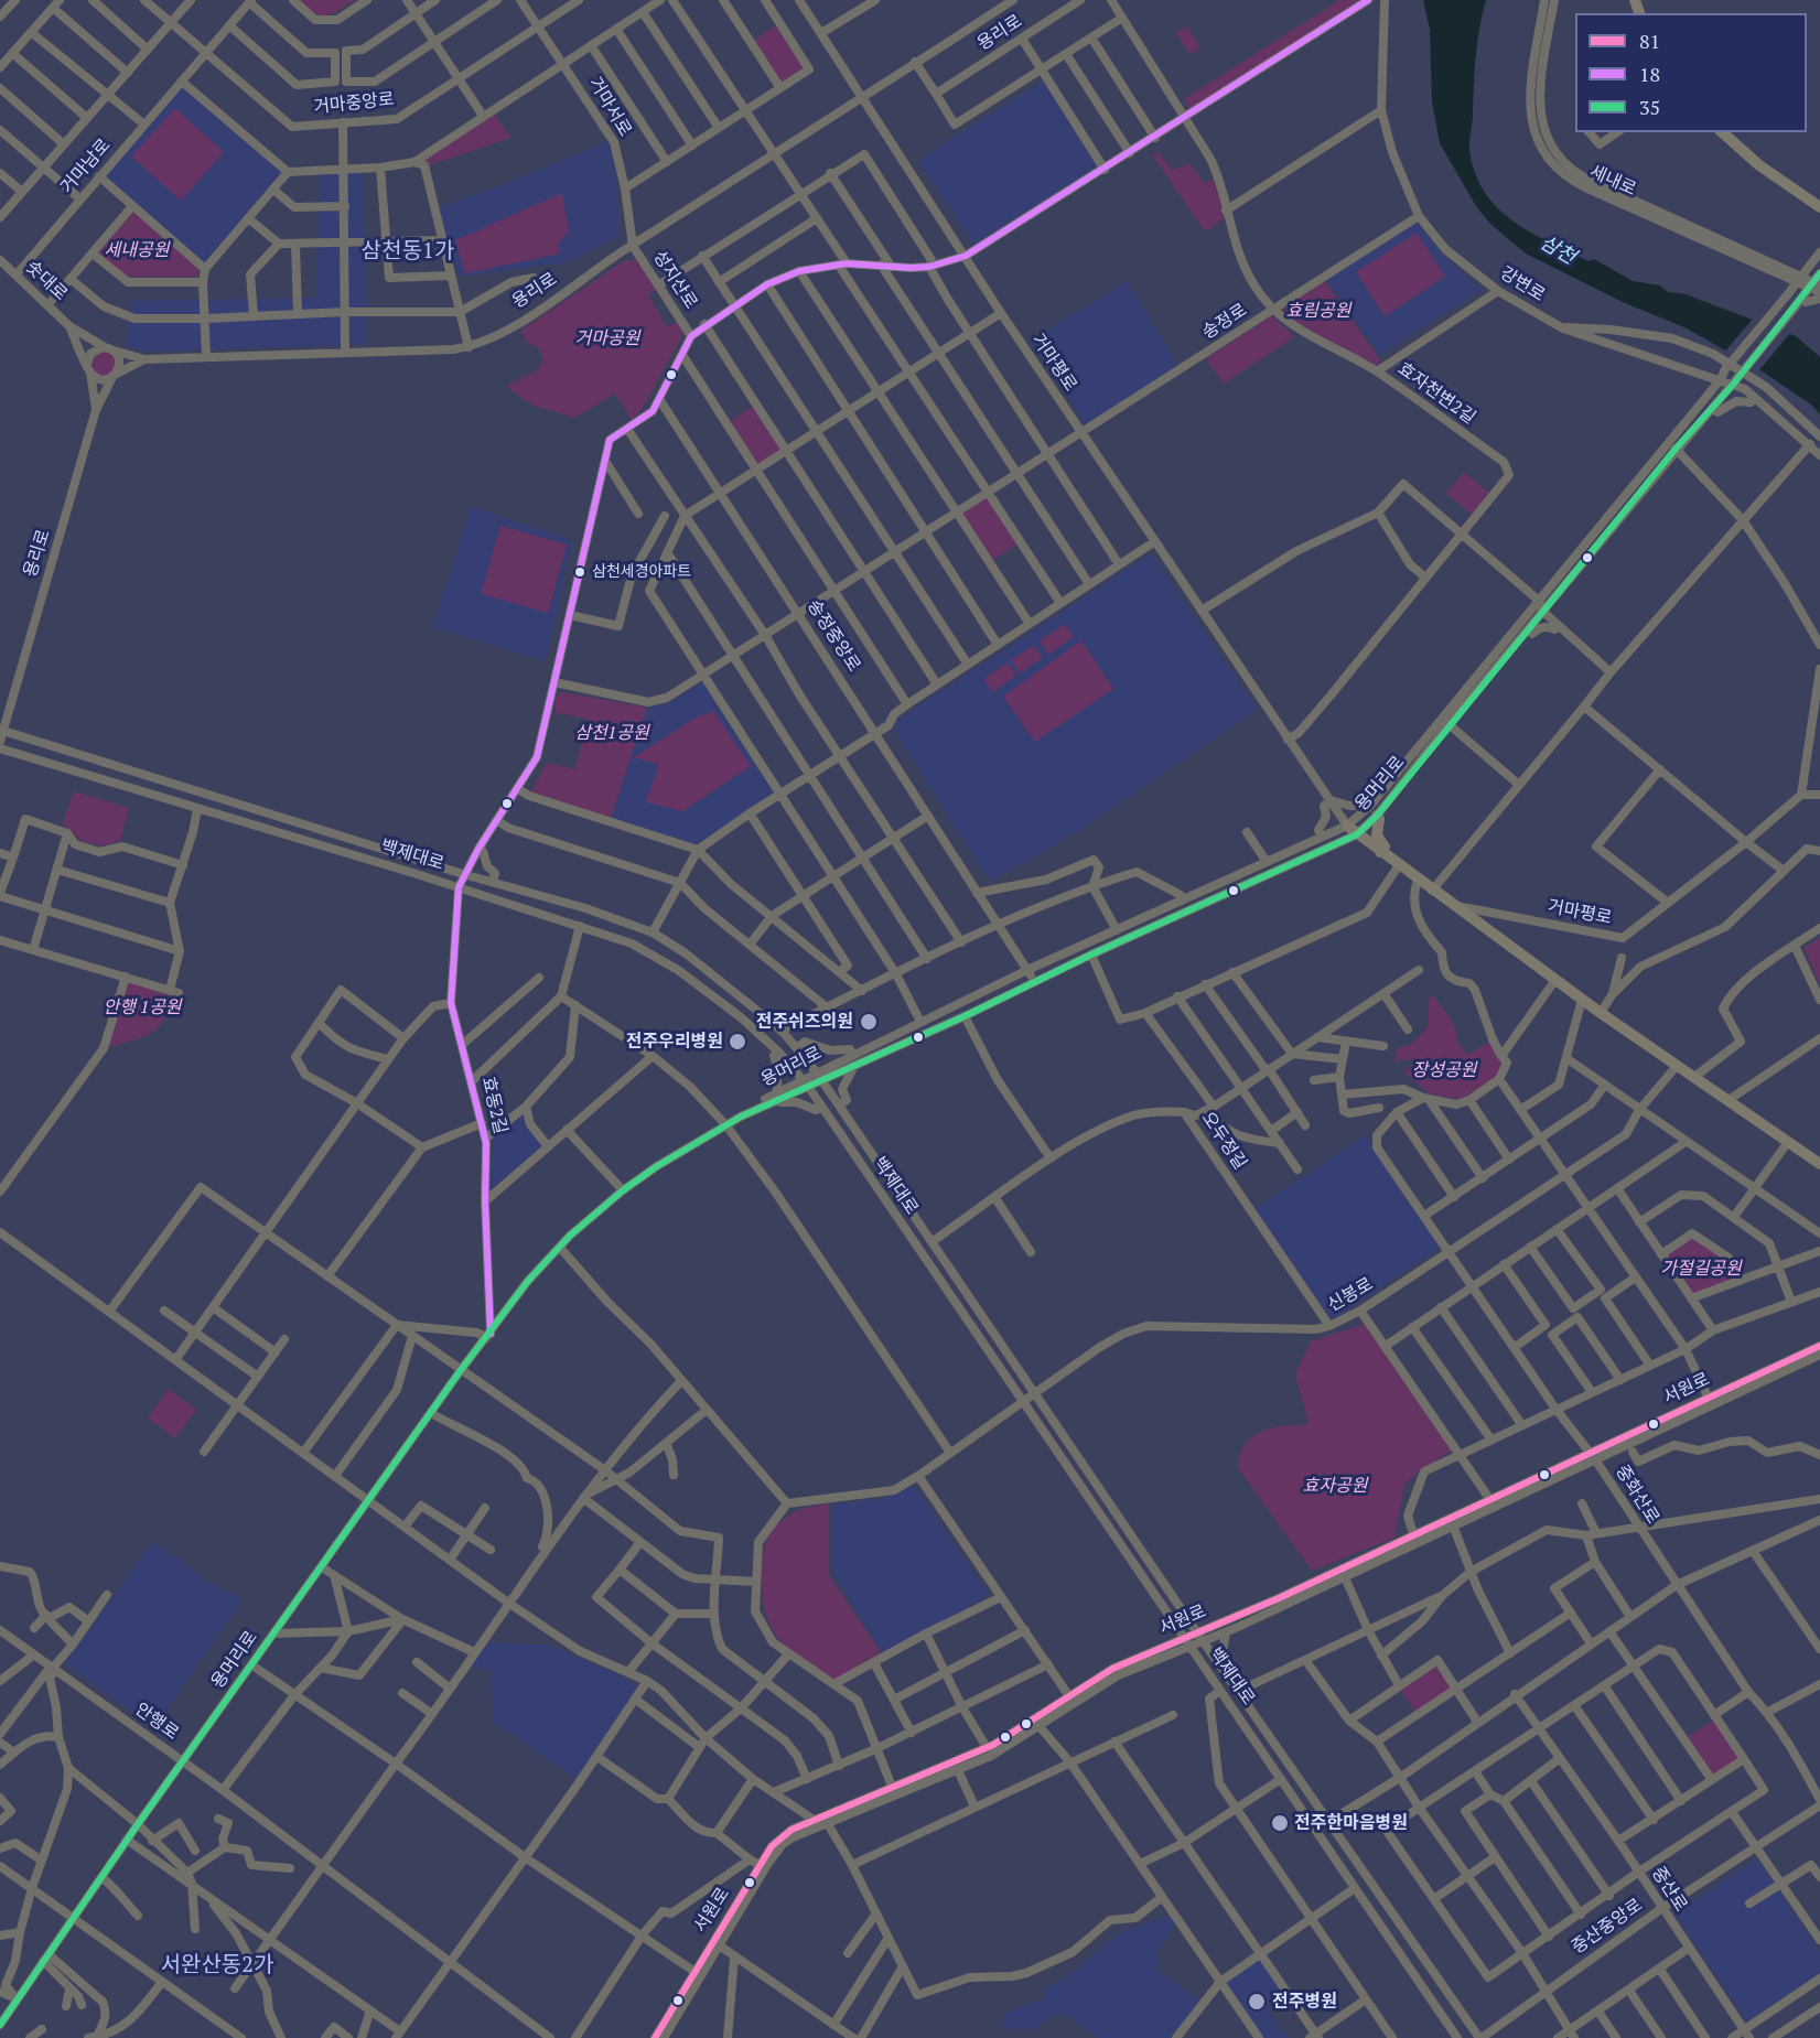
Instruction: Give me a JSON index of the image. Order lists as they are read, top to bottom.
{
  "streets": {
    "main road": ["거마평로"],
    "street": [
      "용리로",
      "거마중앙로",
      "거마서로",
      "거마남로",
      "세내로",
      "성지산로",
      "솟대로",
      "강변로",
      "송정로",
      "효자천변2길",
      "송정중앙로",
      "용머리로",
      "백제대로",
      "효동2길",
      "오두정길",
      "신봉로",
      "서원로",
      "중화산로",
      "안행로",
      "중산로",
      "중산중앙로"
    ]
  },
  "crossings": [
    ["용리로", "거마서로"],
    ["용리로", "성지산로"],
    ["용리로", "거마평로"],
    ["용리로", "백제대로"],
    ["거마중앙로", "거마서로"],
    ["거마중앙로", "거마남로"],
    ["거마서로", "성지산로"],
    ["거마남로", "솟대로"],
    ["성지산로", "송정로"],
    ["성지산로", "송정중앙로"],
    ["성지산로", "백제대로"],
    ["성지산로", "효동2길"],
    ["강변로", "송정로"],
    ["강변로", "용머리로"],
    ["송정로", "거마평로"],
    ["송정로", "효자천변2길"],
    ["송정로", "송정중앙로"],
    ["거마평로", "효자천변2길"],
    ["거마평로", "용머리로"],
    ["거마평로", "신봉로"],
    ["송정중앙로", "용머리로"],
    ["용머리로", "백제대로"],
    ["용머리로", "효동2길"],
    ["용머리로", "안행로"],
    ["백제대로", "효동2길"],
    ["백제대로", "신봉로"],
    ["백제대로", "서원로"],
    ["백제대로", "중산중앙로"],
    ["오두정길", "신봉로"],
    ["신봉로", "중화산로"],
    ["서원로", "중화산로"],
    ["중산로", "중산중앙로"]
  ],
  "districts": ["삼천동1가", "서완산동2가"],
  "water": ["삼천"],
  "parks": [
    "세내공원",
    "효림공원",
    "거마공원",
    "삼천1공원",
    "안행 1공원",
    "장성공원",
    "가절길공원",
    "효자공원"
  ],
  "places": [
    "삼천세경아파트",
    "전주쉬즈의원",
    "전주우리병원",
    "전주한마음병원",
    "전주병원"
  ],
  "lines": ["transit line 18", "transit line 35", "transit line 81"],
  "legend": ["81", "18", "35"]
}
